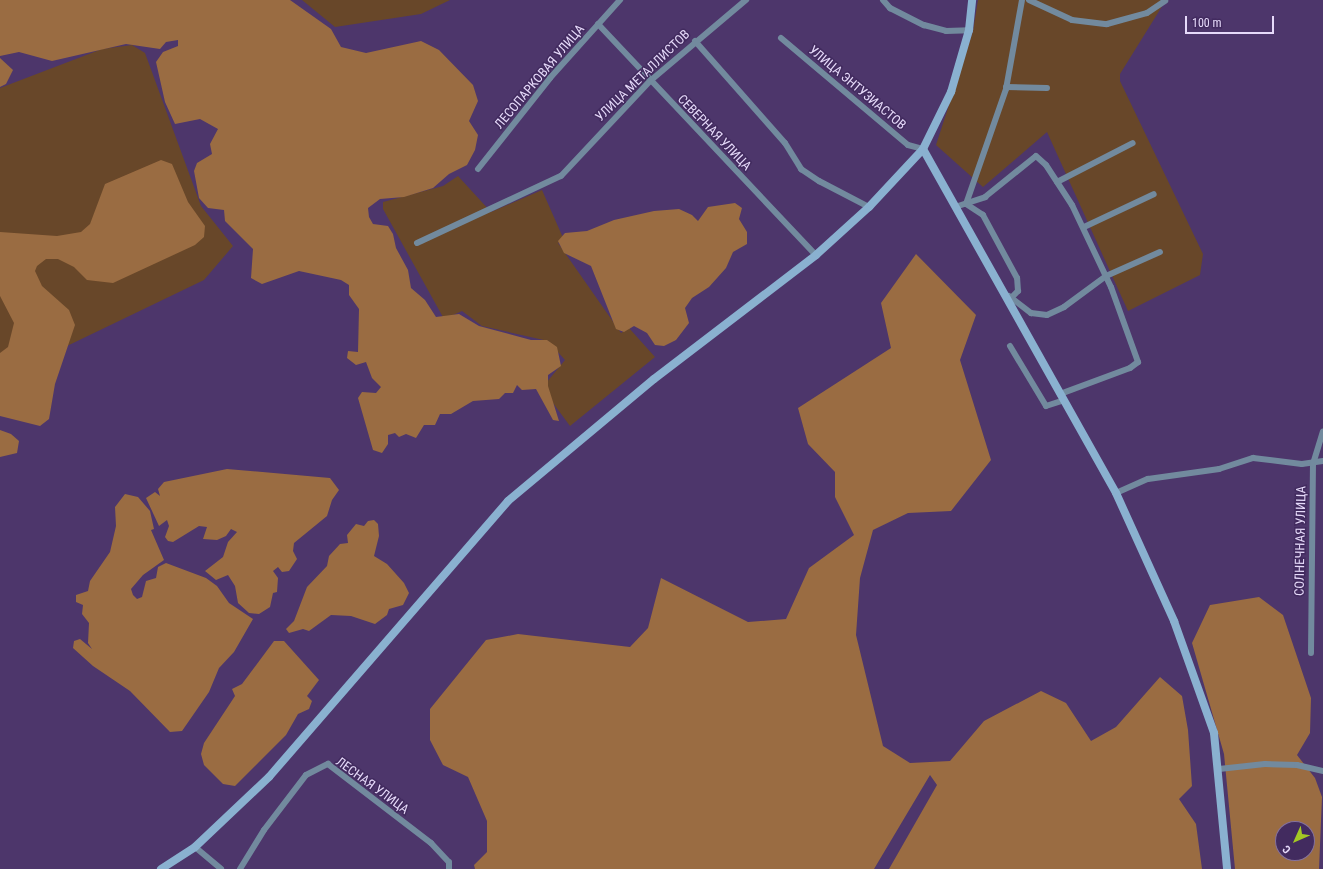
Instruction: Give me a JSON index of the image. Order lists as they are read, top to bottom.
{
  "streets": {
    "street": [
      "УЛИЦА МЕТАЛЛИСТОВ",
      "ЛЕСОПАРКОВАЯ УЛИЦА",
      "УЛИЦА ЭНТУЗИАСТОВ",
      "СЕВЕРНАЯ УЛИЦА",
      "СОЛНЕЧНАЯ УЛИЦА",
      "ЛЕСНАЯ УЛИЦА"
    ]
  },
  "crossings": [
    ["УЛИЦА МЕТАЛЛИСТОВ", "СЕВЕРНАЯ УЛИЦА"],
    ["ЛЕСОПАРКОВАЯ УЛИЦА", "СЕВЕРНАЯ УЛИЦА"]
  ],
  "scale_bar": "100 m",
  "north": "bottom left"
}
